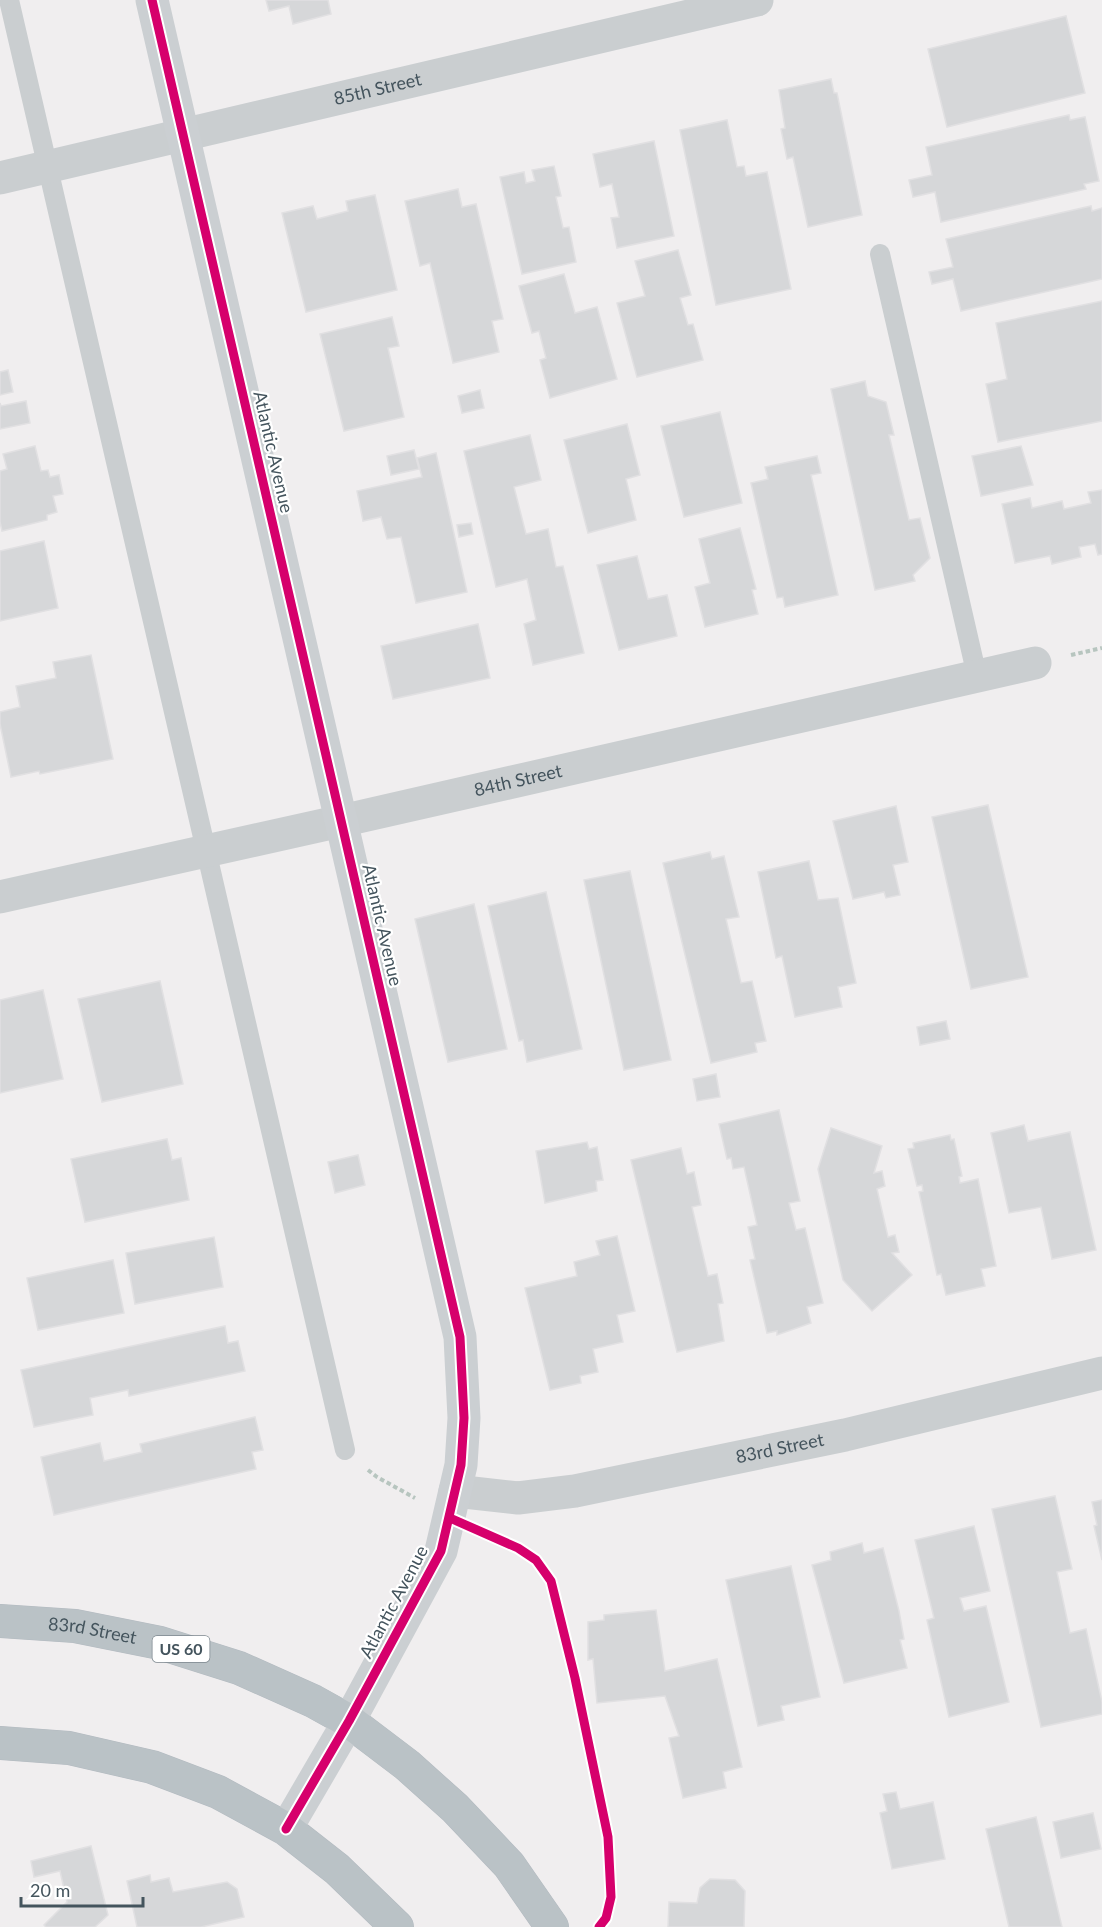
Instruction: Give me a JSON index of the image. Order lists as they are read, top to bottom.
{
  "streets": {
    "highway": ["83rd Street", "US 60"],
    "street": ["85th Street", "Atlantic Avenue", "84th Street"]
  },
  "crossings": [
    ["85th Street", "Atlantic Avenue"],
    ["Atlantic Avenue", "84th Street"],
    ["Atlantic Avenue", "83rd Street"],
    ["Atlantic Avenue", "US 60"],
    ["83rd Street", "US 60"]
  ],
  "scale_bar": "20 m"
}
